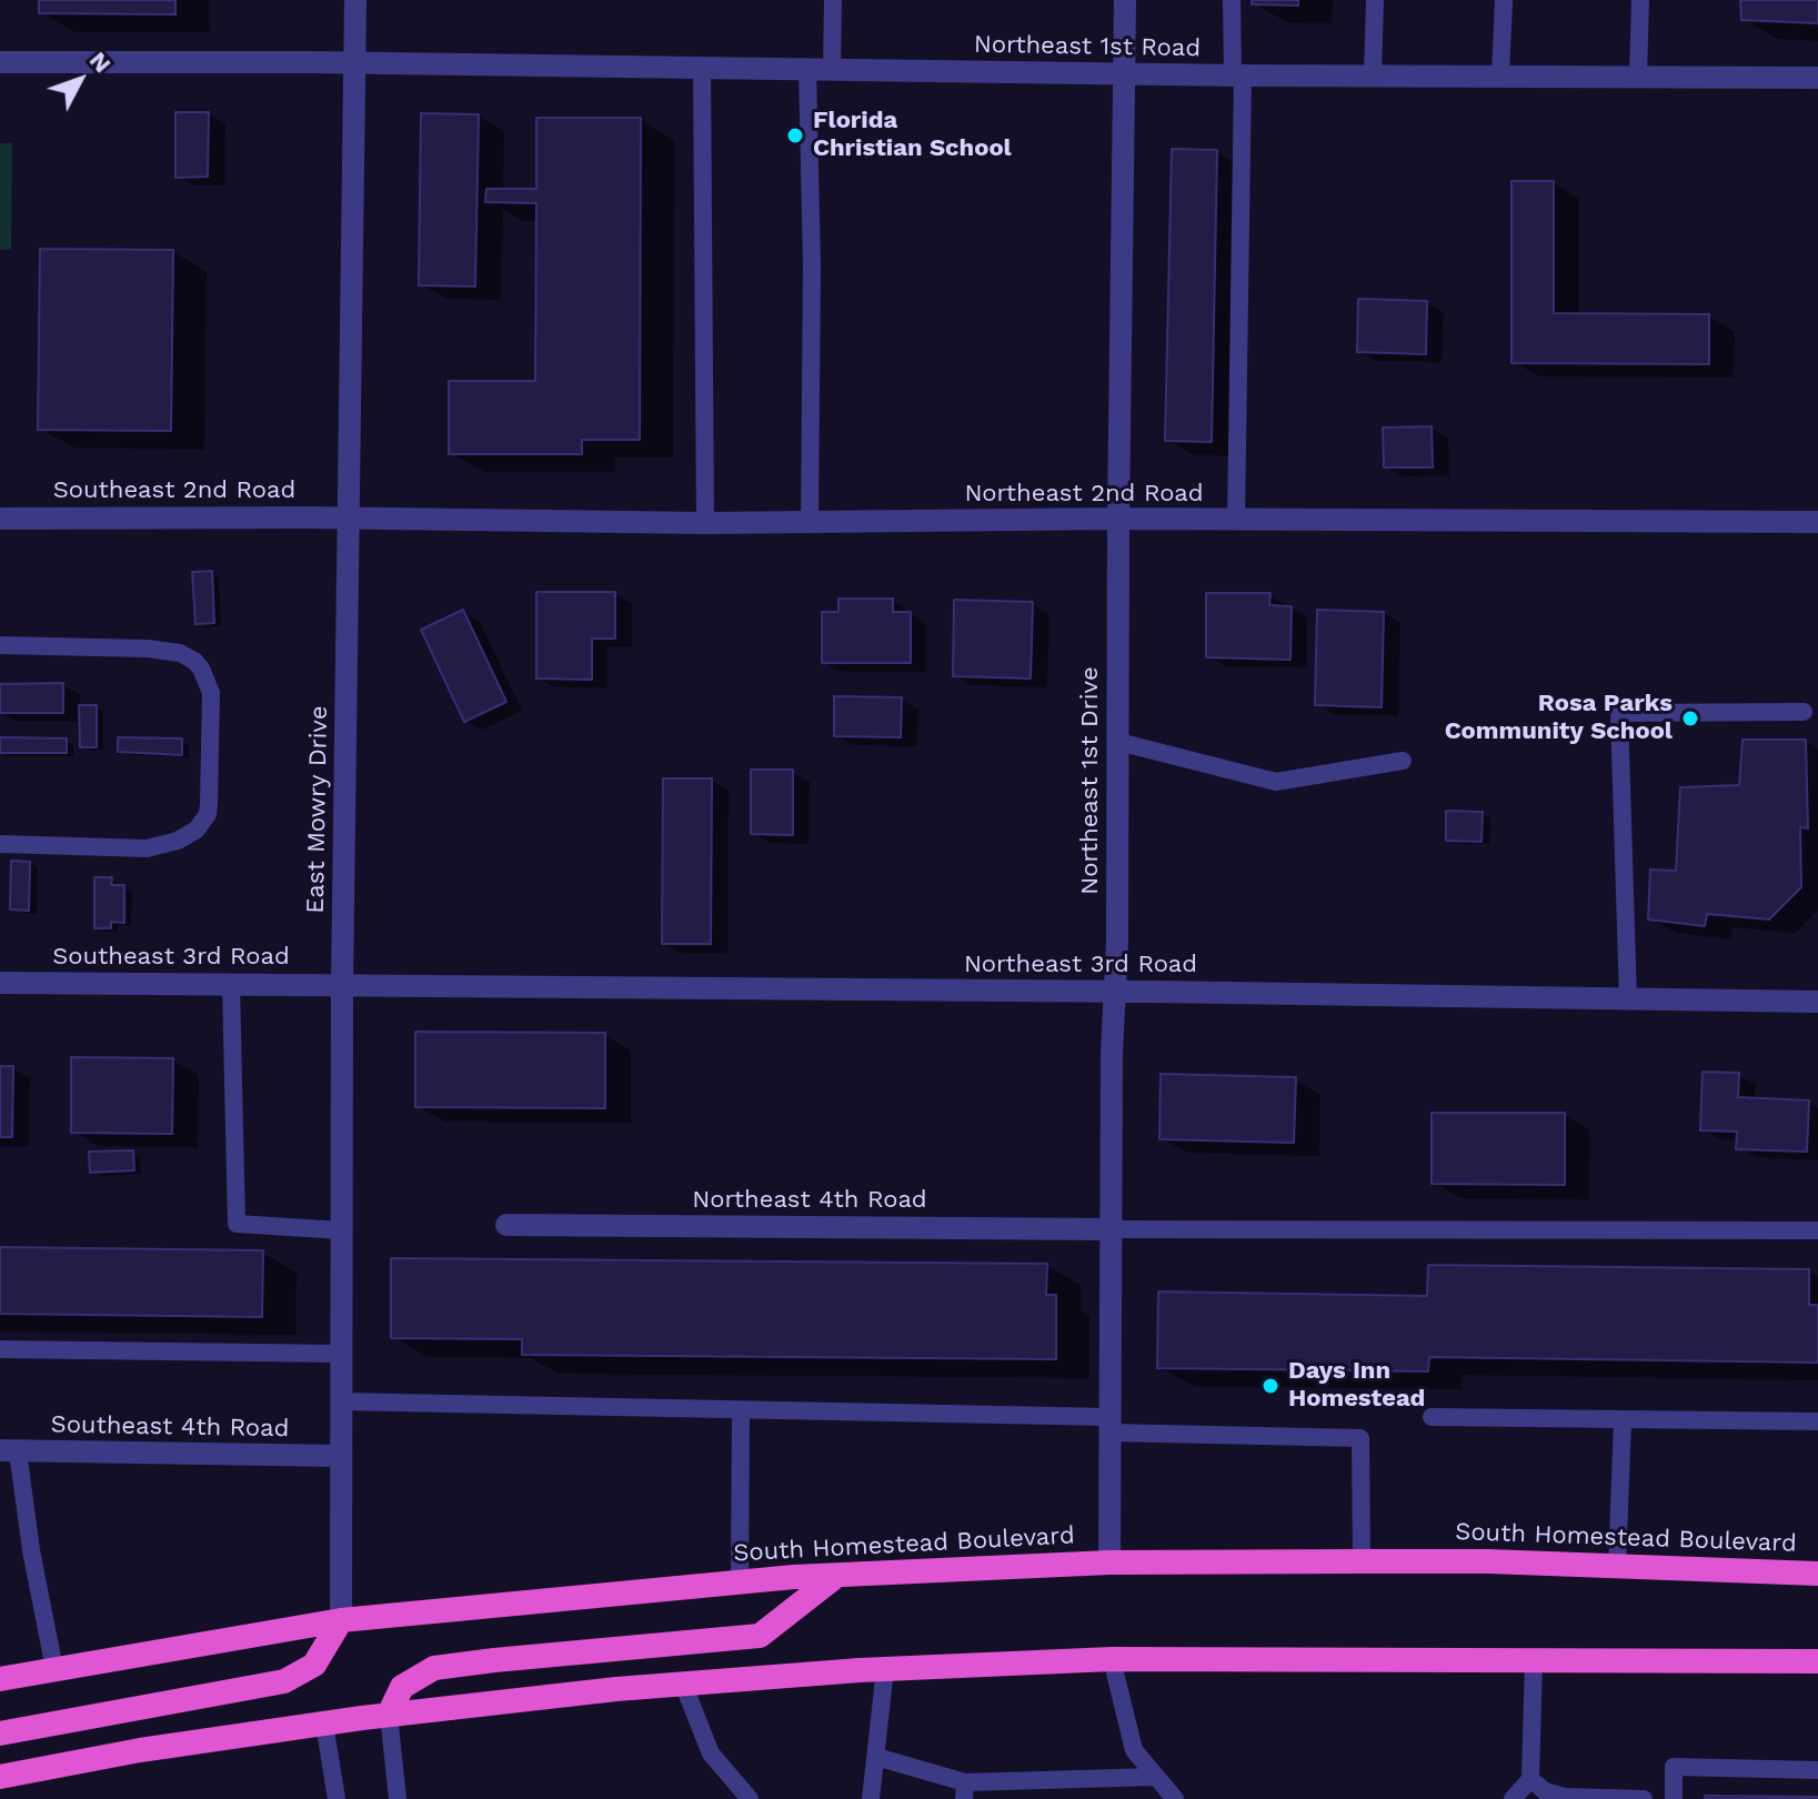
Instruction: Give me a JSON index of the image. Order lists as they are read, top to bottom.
{
  "streets": {
    "highway": ["South Homestead Boulevard"],
    "street": [
      "Northeast 1st Road",
      "Southeast 2nd Road",
      "Northeast 2nd Road",
      "Northeast 1st Drive",
      "East Mowry Drive",
      "Southeast 3rd Road",
      "Northeast 3rd Road",
      "Northeast 4th Road",
      "Southeast 4th Road"
    ]
  },
  "crossings": [
    ["Northeast 1st Road", "Northeast 1st Drive"],
    ["Northeast 1st Road", "East Mowry Drive"],
    ["Southeast 2nd Road", "Northeast 2nd Road"],
    ["Southeast 2nd Road", "East Mowry Drive"],
    ["Northeast 2nd Road", "Northeast 1st Drive"],
    ["Northeast 2nd Road", "East Mowry Drive"],
    ["Northeast 1st Drive", "Northeast 3rd Road"],
    ["Northeast 1st Drive", "Northeast 4th Road"],
    ["Northeast 1st Drive", "South Homestead Boulevard"],
    ["East Mowry Drive", "Southeast 3rd Road"],
    ["East Mowry Drive", "Northeast 3rd Road"],
    ["East Mowry Drive", "Southeast 4th Road"],
    ["East Mowry Drive", "South Homestead Boulevard"],
    ["Southeast 3rd Road", "Northeast 3rd Road"]
  ],
  "places": ["Florida Christian School", "Rosa Parks Community School", "Days Inn Homestead"],
  "north": "top right"
}
